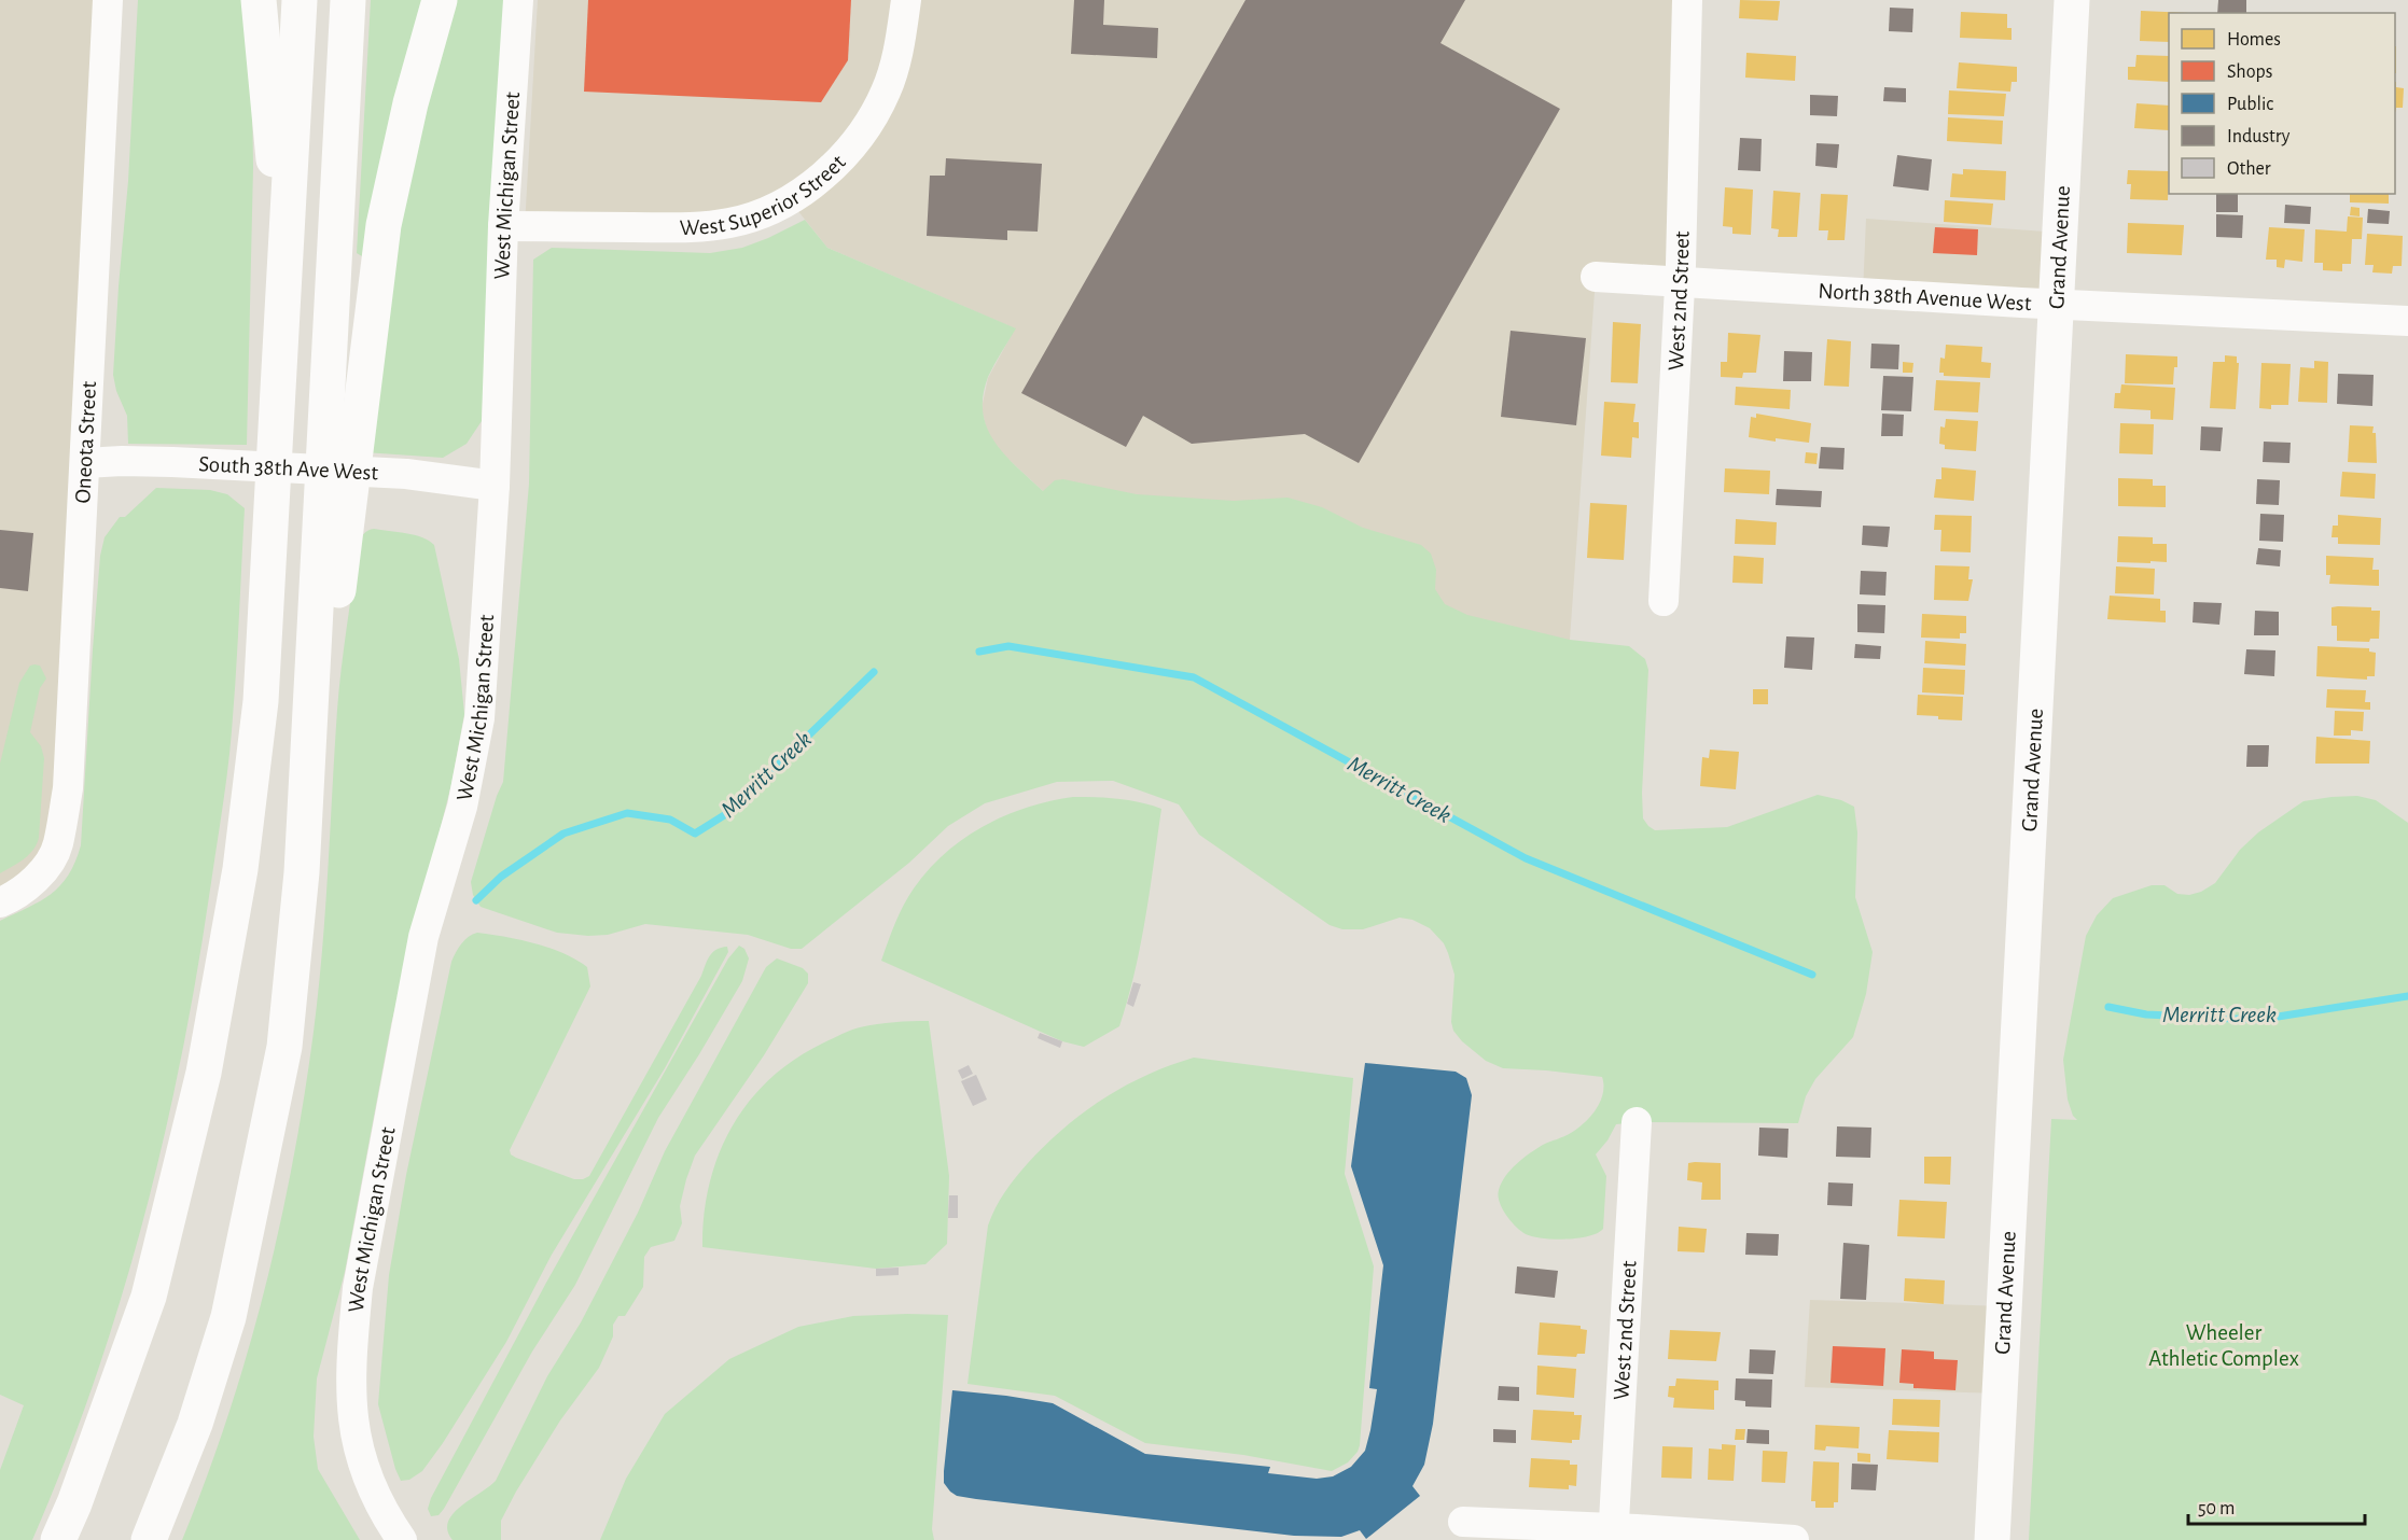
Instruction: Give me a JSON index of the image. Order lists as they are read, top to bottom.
{
  "streets": {
    "main road": ["Grand Avenue"],
    "street": [
      "West Michigan Street",
      "West Superior Street",
      "North 38th Avenue West",
      "West 2nd Street",
      "Oneota Street",
      "South 38th Ave West"
    ]
  },
  "crossings": [
    ["West Michigan Street", "West Superior Street"],
    ["West Michigan Street", "South 38th Ave West"],
    ["Grand Avenue", "North 38th Avenue West"],
    ["North 38th Avenue West", "West 2nd Street"],
    ["Oneota Street", "South 38th Ave West"]
  ],
  "water": ["Merritt Creek"],
  "parks": ["Wheeler Athletic Complex"],
  "legend": [
    "Homes",
    "Shops",
    "Public",
    "Industry",
    "Other"
  ],
  "scale_bar": "50 m"
}
